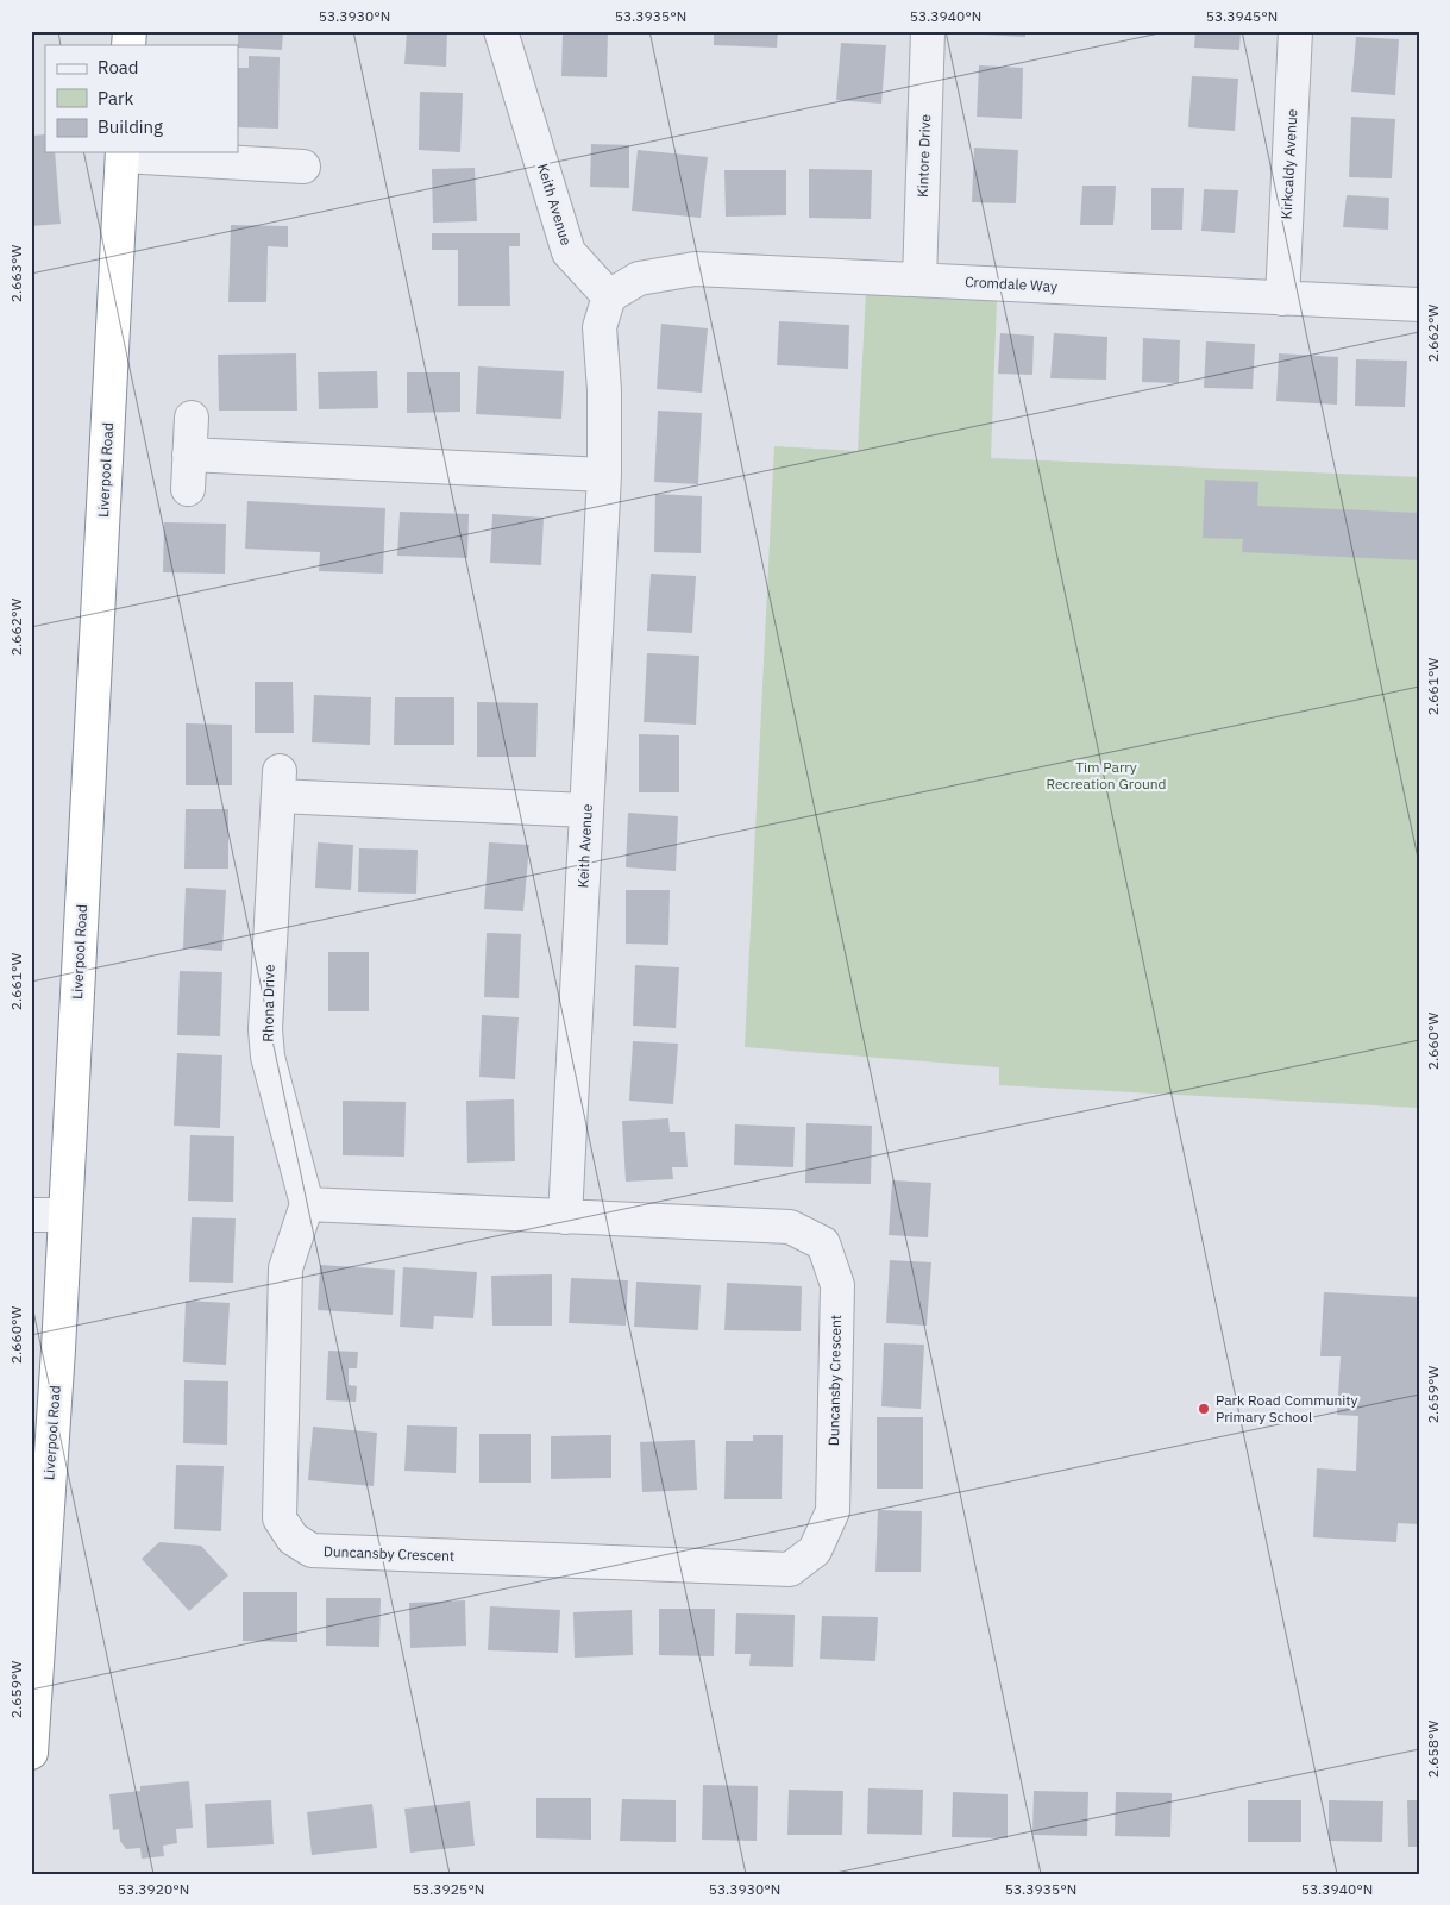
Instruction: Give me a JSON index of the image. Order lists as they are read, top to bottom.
{
  "streets": {
    "highway": ["Liverpool Road"],
    "street": [
      "Kintore Drive",
      "Kirkcaldy Avenue",
      "Keith Avenue",
      "Cromdale Way",
      "Rhona Drive",
      "Duncansby Crescent"
    ]
  },
  "crossings": [
    ["Kintore Drive", "Cromdale Way"],
    ["Kirkcaldy Avenue", "Cromdale Way"],
    ["Keith Avenue", "Cromdale Way"],
    ["Keith Avenue", "Rhona Drive"],
    ["Keith Avenue", "Duncansby Crescent"],
    ["Rhona Drive", "Duncansby Crescent"]
  ],
  "parks": ["Tim Parry Recreation Ground"],
  "places": ["Park Road Community Primary School"],
  "legend": ["Road", "Park", "Building"],
  "coordinates": [
    "53.3930°N",
    "53.3935°N",
    "53.3940°N",
    "53.3945°N",
    "2.663°W",
    "2.662°W",
    "2.661°W",
    "2.660°W",
    "2.659°W",
    "2.658°W",
    "53.3920°N",
    "53.3925°N"
  ]
}
